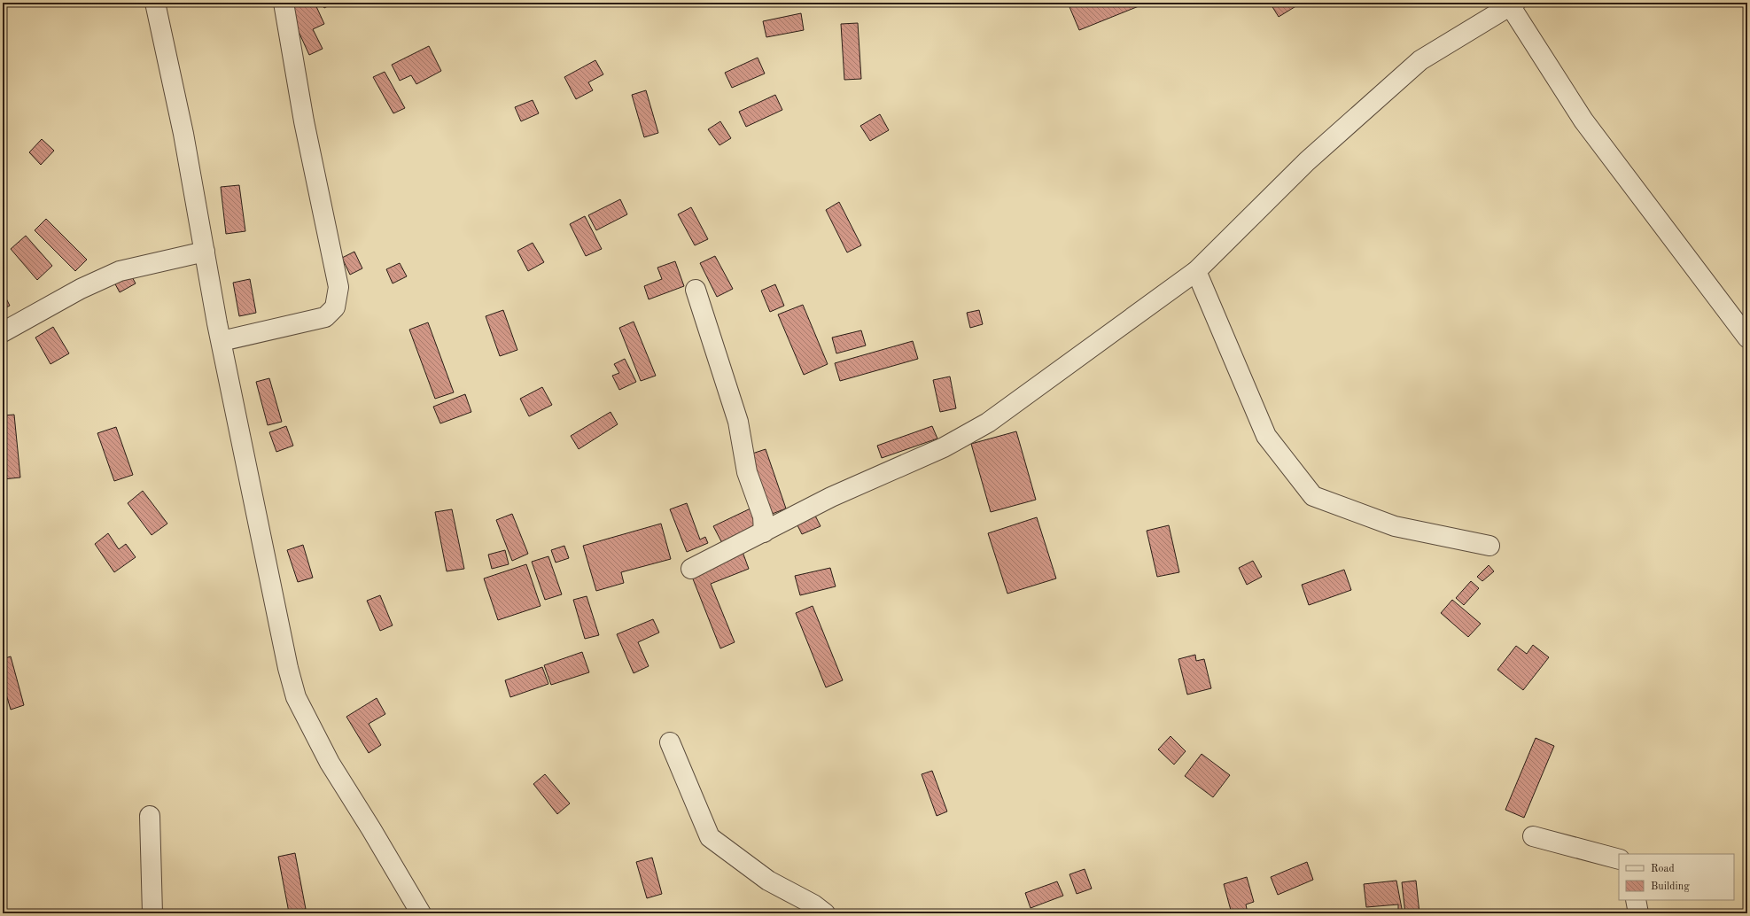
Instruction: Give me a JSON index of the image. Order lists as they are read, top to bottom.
{
  "legend": ["Road", "Building"]
}
